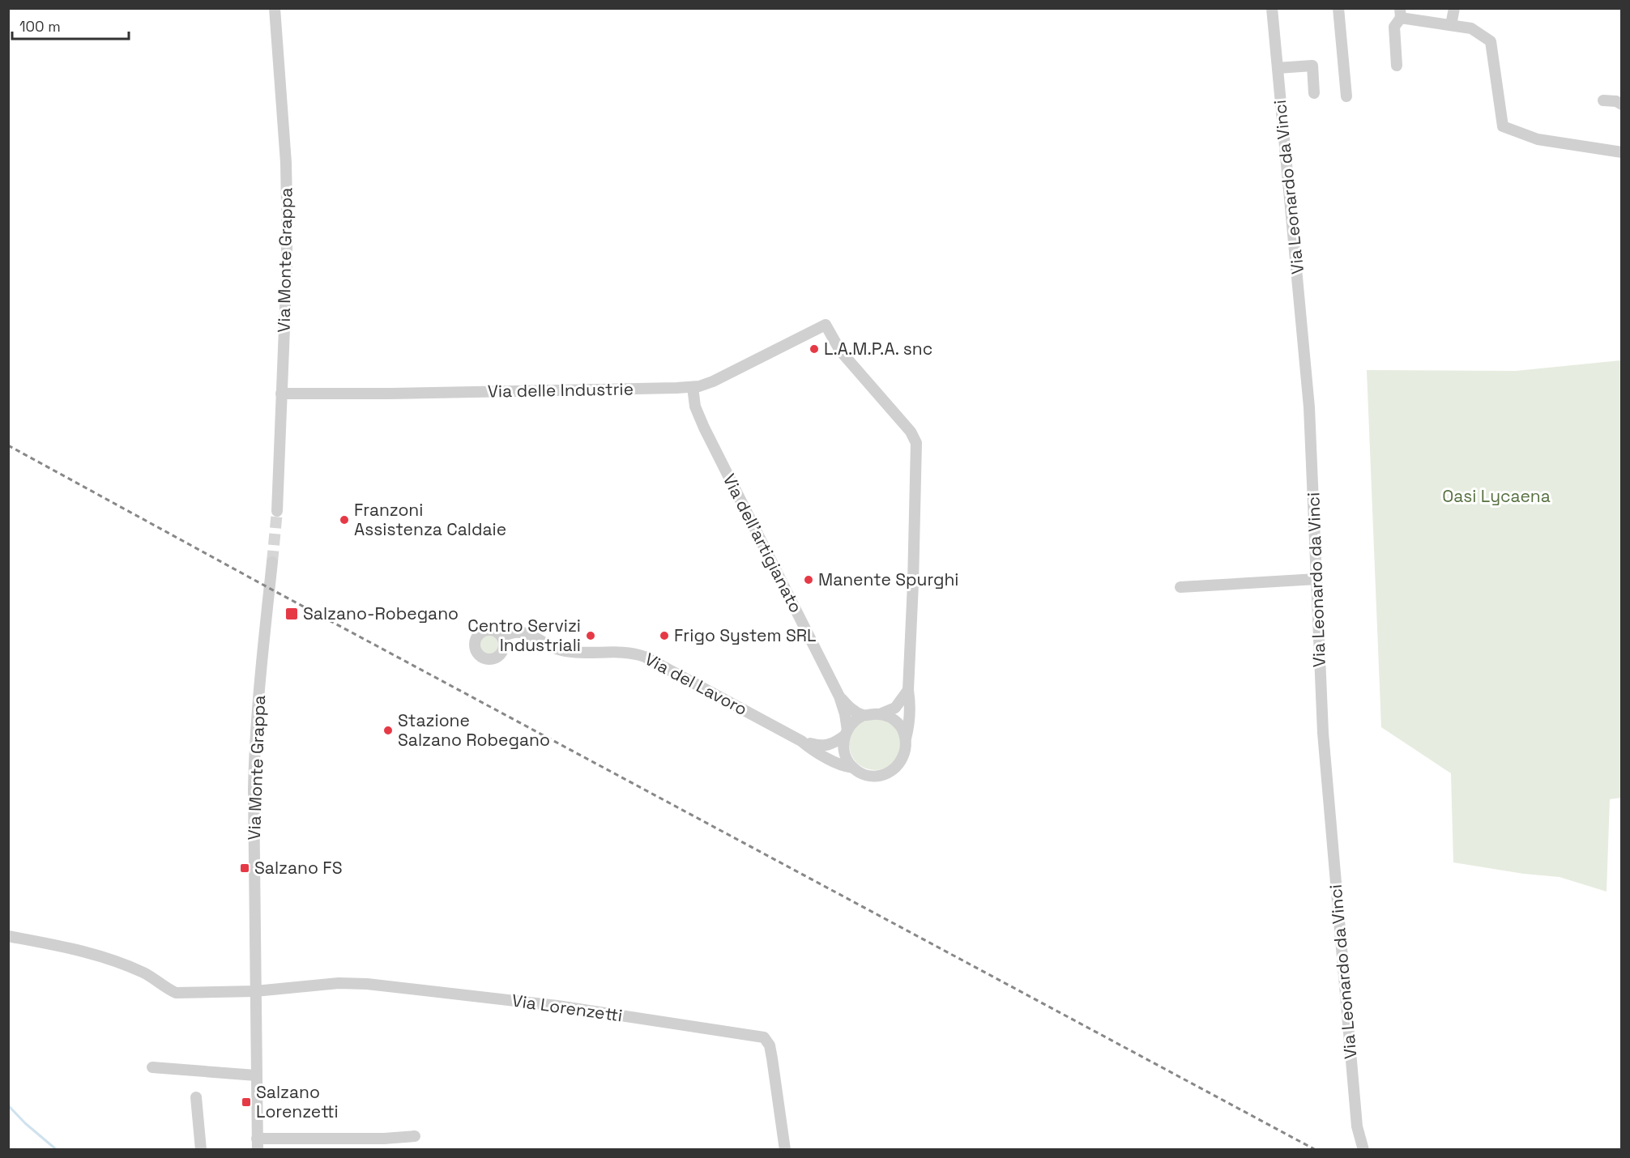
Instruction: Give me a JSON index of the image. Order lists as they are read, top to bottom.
{
  "streets": {
    "street": [
      "Via Leonardo da Vinci",
      "Via Monte Grappa",
      "Via delle Industrie",
      "Via dell'artigianato",
      "Via del Lavoro",
      "Via Lorenzetti"
    ]
  },
  "crossings": [
    ["Via Monte Grappa", "Via delle Industrie"],
    ["Via Monte Grappa", "Via Lorenzetti"],
    ["Via delle Industrie", "Via dell'artigianato"],
    ["Via dell'artigianato", "Via del Lavoro"]
  ],
  "parks": ["Oasi Lycaena"],
  "places": {
    "other": [
      "L.A.M.P.A. snc",
      "Franzoni Assistenza Caldaie",
      "Manente Spurghi",
      "Centro Servizi Industriali",
      "Frigo System SRL",
      "Stazione Salzano Robegano"
    ],
    "transit": ["Salzano-Robegano", "Salzano FS", "Salzano Lorenzetti"]
  },
  "scale_bar": "100 m"
}
